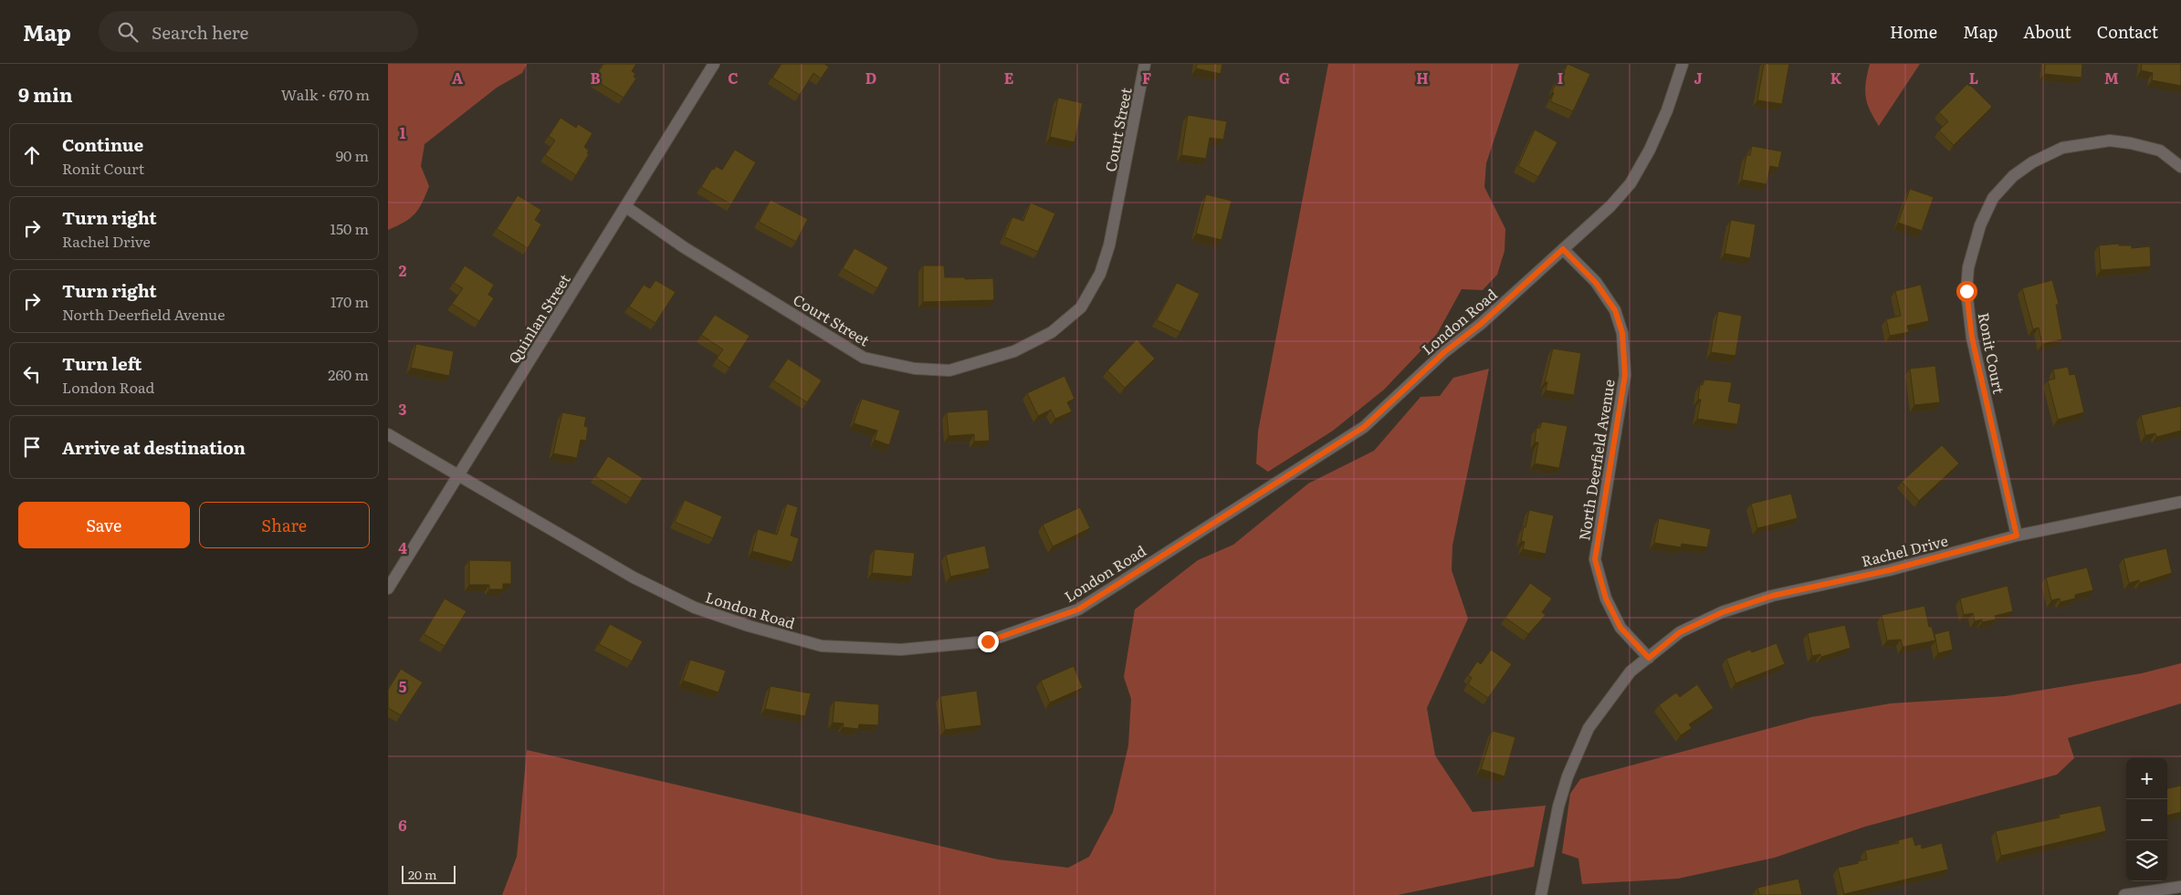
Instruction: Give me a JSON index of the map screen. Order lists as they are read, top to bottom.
{
  "streets": {
    "street": [
      "Court Street",
      "Quinlan Street",
      "London Road",
      "Ronit Court",
      "North Deerfield Avenue",
      "Rachel Drive"
    ]
  },
  "crossings": [
    ["Court Street", "Quinlan Street"],
    ["Quinlan Street", "London Road"],
    ["London Road", "North Deerfield Avenue"],
    ["Ronit Court", "Rachel Drive"],
    ["North Deerfield Avenue", "Rachel Drive"]
  ],
  "scale_bar": "20 m",
  "page": {
    "header": "Map",
    "search": "Search here",
    "nav": [
      "Home",
      "Map",
      "About",
      "Contact"
    ],
    "heading": ["9 min", "Walk · 670 m"],
    "list": [
      ["Continue", "Ronit Court", "90 m"],
      ["Turn right", "Rachel Drive", "150 m"],
      ["Turn right", "North Deerfield Avenue", "170 m"],
      ["Turn left", "London Road", "260 m"],
      "Arrive at destination"
    ],
    "buttons": ["Save", "Share"],
    "map_buttons": ["+", "−"],
    "scale": "20 m"
  },
  "grid": {
    "columns": [
      "A",
      "B",
      "C",
      "D",
      "E",
      "F",
      "G",
      "H",
      "I",
      "J",
      "K",
      "L",
      "M"
    ],
    "rows": [
      "1",
      "2",
      "3",
      "4",
      "5",
      "6"
    ]
  }
}
